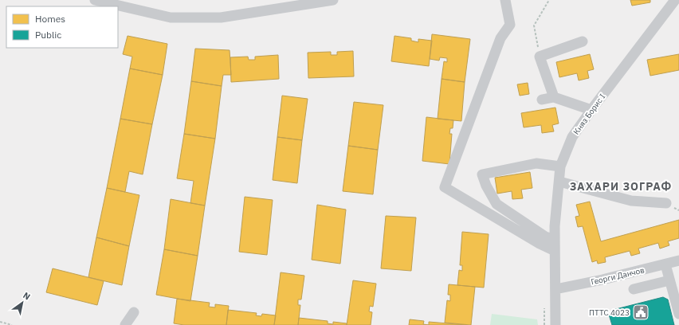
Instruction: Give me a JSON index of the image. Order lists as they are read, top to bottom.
{
  "streets": {
    "street": ["Княз Борис I", "Георги Данчов"]
  },
  "crossings": [
    ["Княз Борис I", "Георги Данчов"]
  ],
  "districts": ["ЗАХАРИ ЗОГРАФ"],
  "places": {
    "public building": ["ПТТС 4023"]
  },
  "legend": ["Homes", "Public"],
  "north": "top right"
}
